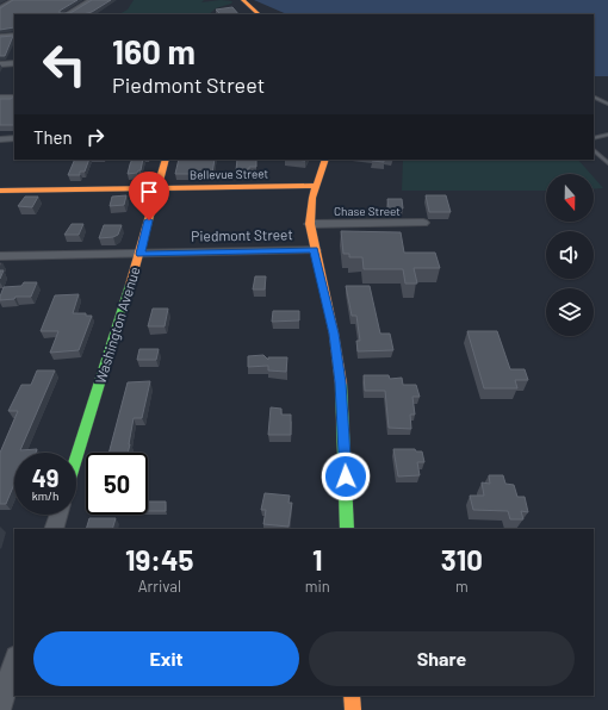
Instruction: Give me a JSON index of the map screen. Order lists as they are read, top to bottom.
{
  "streets": {
    "street": [
      "Bellevue Street",
      "Chase Street",
      "Piedmont Street",
      "Washington Avenue"
    ]
  },
  "crossings": [
    ["Bellevue Street", "Washington Avenue"],
    ["Piedmont Street", "Washington Avenue"]
  ],
  "north": "bottom",
  "page": {
    "turn": ["160 m", "Piedmont Street"],
    "then": "Then",
    "speed": "49 km/h",
    "limit": "50",
    "eta": [
      "19:45",
      "Arrival",
      "1",
      "min",
      "310",
      "m"
    ],
    "buttons": ["Exit", "Share"]
  }
}
